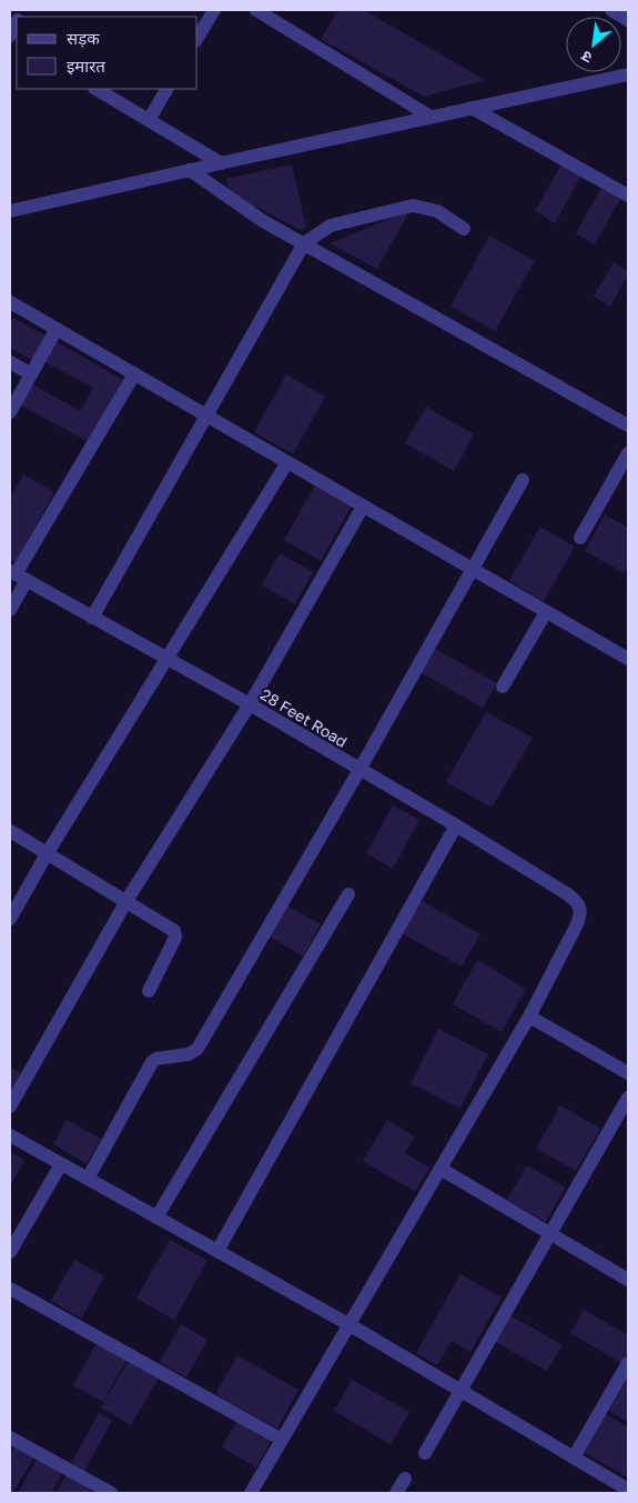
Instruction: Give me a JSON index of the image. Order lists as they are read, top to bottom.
{
  "streets": {
    "street": ["28 Feet Road"]
  },
  "legend": ["सड़क", "इमारत"],
  "north": "bottom left"
}
